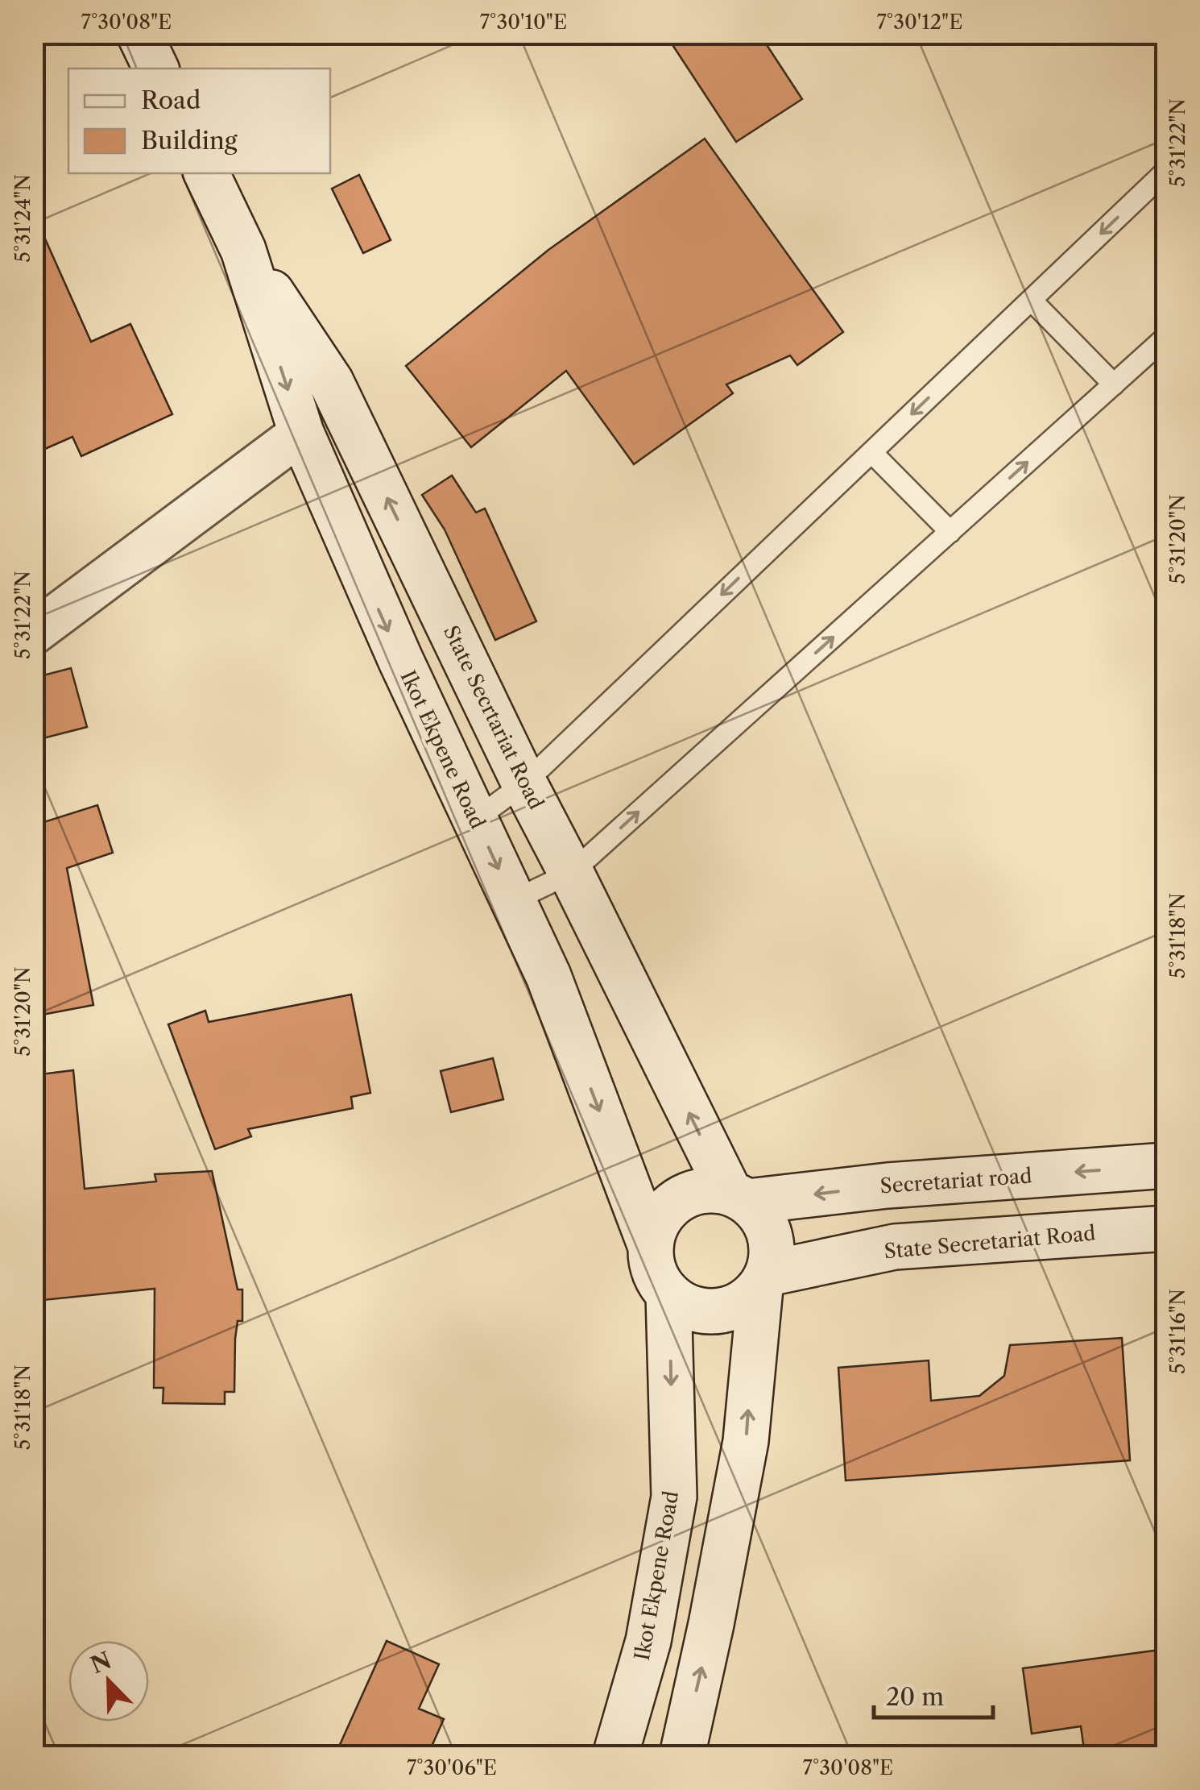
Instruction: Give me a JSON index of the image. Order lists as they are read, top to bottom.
{
  "streets": {
    "street": [
      "State Secrtariat Road",
      "Ikot Ekpene Road",
      "Secretariat road",
      "State Secretariat Road"
    ]
  },
  "crossings": [
    ["State Secrtariat Road", "Ikot Ekpene Road"],
    ["State Secrtariat Road", "Secretariat road"],
    ["State Secrtariat Road", "State Secretariat Road"],
    ["Ikot Ekpene Road", "Secretariat road"],
    ["Ikot Ekpene Road", "State Secretariat Road"],
    ["Secretariat road", "State Secretariat Road"]
  ],
  "one_way": ["State Secrtariat Road", "Secretariat road"],
  "legend": ["Road", "Building"],
  "scale_bar": "20 m",
  "north": "top left",
  "coordinates": [
    "7°30'08\"E",
    "7°30'10\"E",
    "7°30'12\"E",
    "5°31'22\"N",
    "5°31'24\"N",
    "5°31'20\"N",
    "5°31'18\"N",
    "5°31'16\"N",
    "7°30'06\"E"
  ]
}
